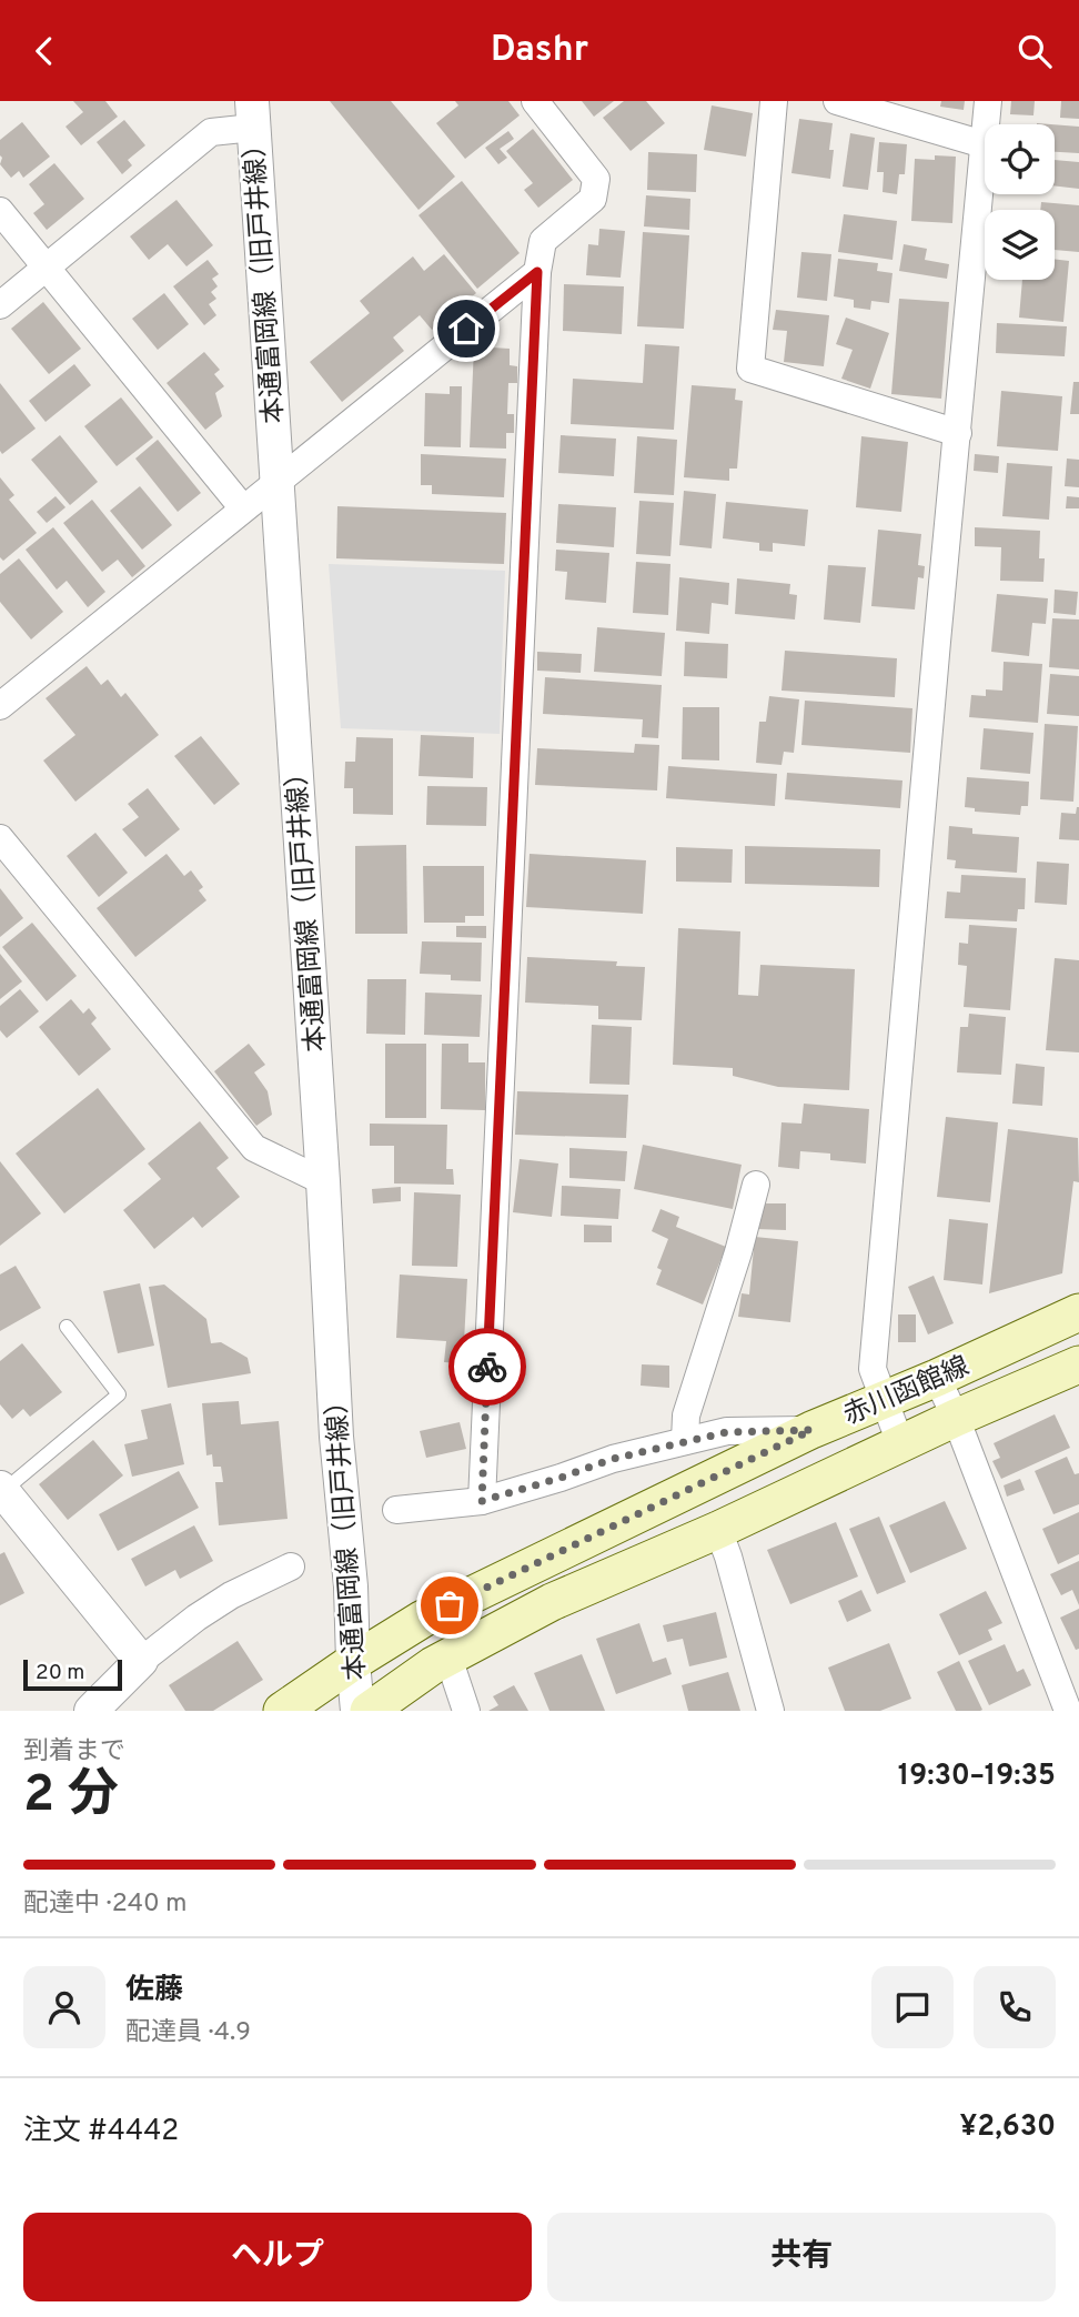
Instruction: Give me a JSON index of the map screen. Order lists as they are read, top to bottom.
{
  "streets": {
    "main road": ["赤川函館線"],
    "street": ["本通富岡線（旧戸井線）"]
  },
  "crossings": [
    ["本通富岡線（旧戸井線）", "赤川函館線"]
  ],
  "scale_bar": "20 m",
  "page": {
    "header": "Dashr",
    "scale": "20 m",
    "heading": ["2 分", "到着まで", "19:30–19:35"],
    "panel": [
      "佐藤",
      "配達員 · 4.9",
      "注文 #4442",
      "¥2,630"
    ],
    "bar": "配達中 · 240 m",
    "buttons": ["ヘルプ", "共有"]
  }
}
